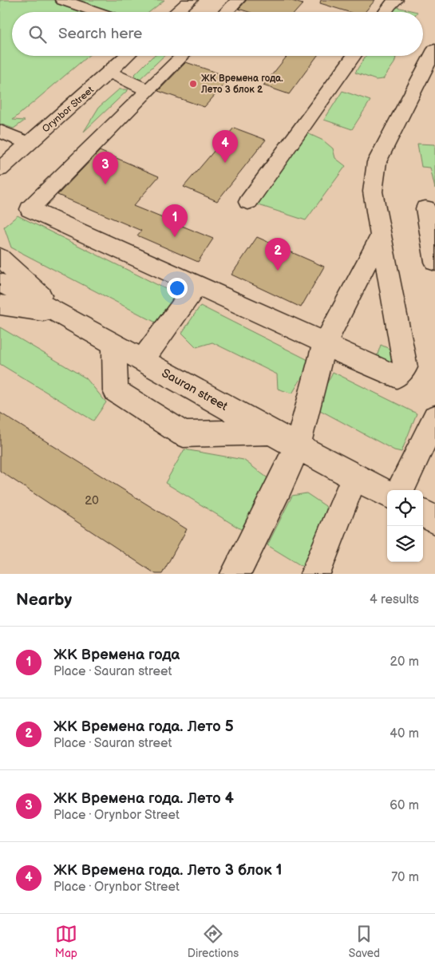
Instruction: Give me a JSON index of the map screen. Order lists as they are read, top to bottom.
{
  "streets": {
    "street": ["Orynbor Street", "Sauran street"]
  },
  "places": ["ЖК Времена года. Лето 3 блок 2"],
  "house_numbers": ["20"],
  "page": {
    "search": "Search here",
    "pins": [
      "4",
      "3",
      "1",
      "2"
    ],
    "heading": ["Nearby", "4 results"],
    "list": [
      {
        "mark": "1",
        "name": "ЖК Времена года",
        "note": "Place · Sauran street",
        "value": "20 m"
      },
      {
        "mark": "2",
        "name": "ЖК Времена года. Лето 5",
        "note": "Place · Sauran street",
        "value": "40 m"
      },
      {
        "mark": "3",
        "name": "ЖК Времена года. Лето 4",
        "note": "Place · Orynbor Street",
        "value": "60 m"
      },
      {
        "mark": "4",
        "name": "ЖК Времена года. Лето 3 блок 1",
        "note": "Place · Orynbor Street",
        "value": "70 m"
      }
    ],
    "nav": ["Map", "Directions", "Saved"]
  }
}
